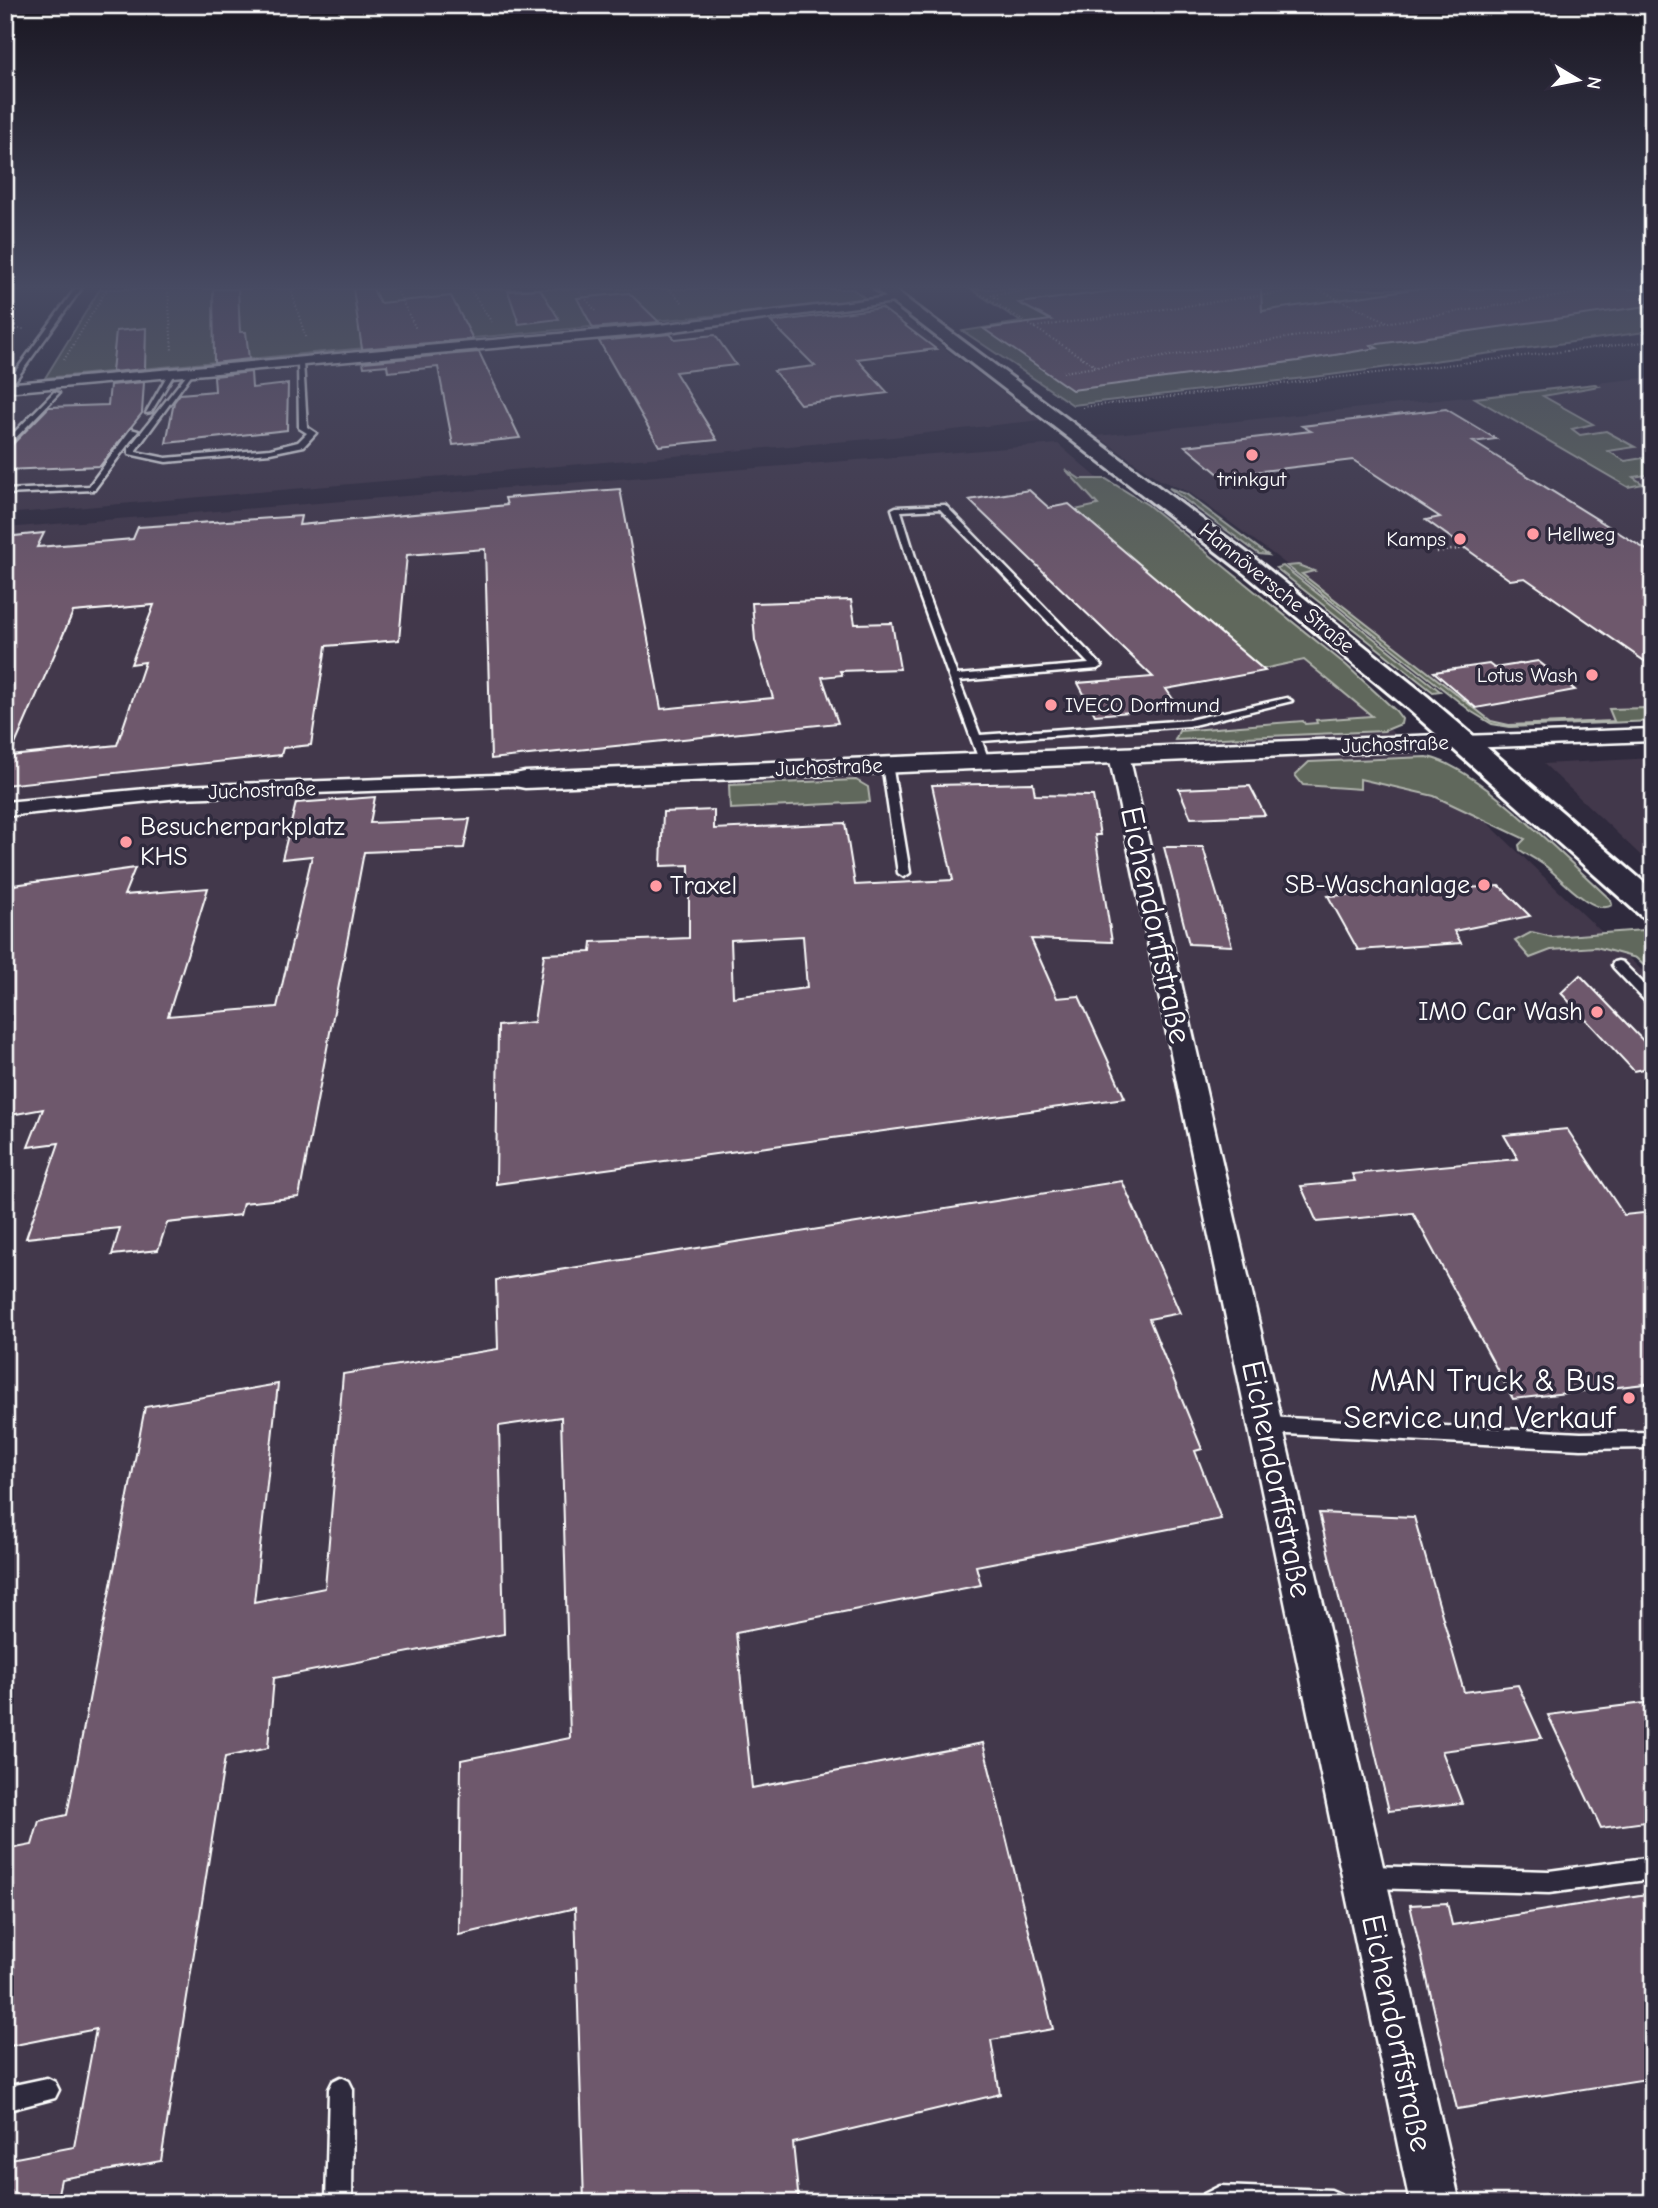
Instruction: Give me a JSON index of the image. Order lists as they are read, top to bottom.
{
  "streets": {
    "main road": ["Hannöversche Straße"],
    "street": ["Juchostraße", "Eichendorffstraße"]
  },
  "crossings": [
    ["Hannöversche Straße", "Juchostraße"],
    ["Juchostraße", "Eichendorffstraße"]
  ],
  "places": [
    "trinkgut",
    "Hellweg",
    "Kamps",
    "Lotus Wash",
    "IVECO Dortmund",
    "Besucherparkplatz KHS",
    "SB-Waschanlage",
    "Traxel",
    "IMO Car Wash",
    "MAN Truck & Bus Service und Verkauf"
  ],
  "north": "right"
}
